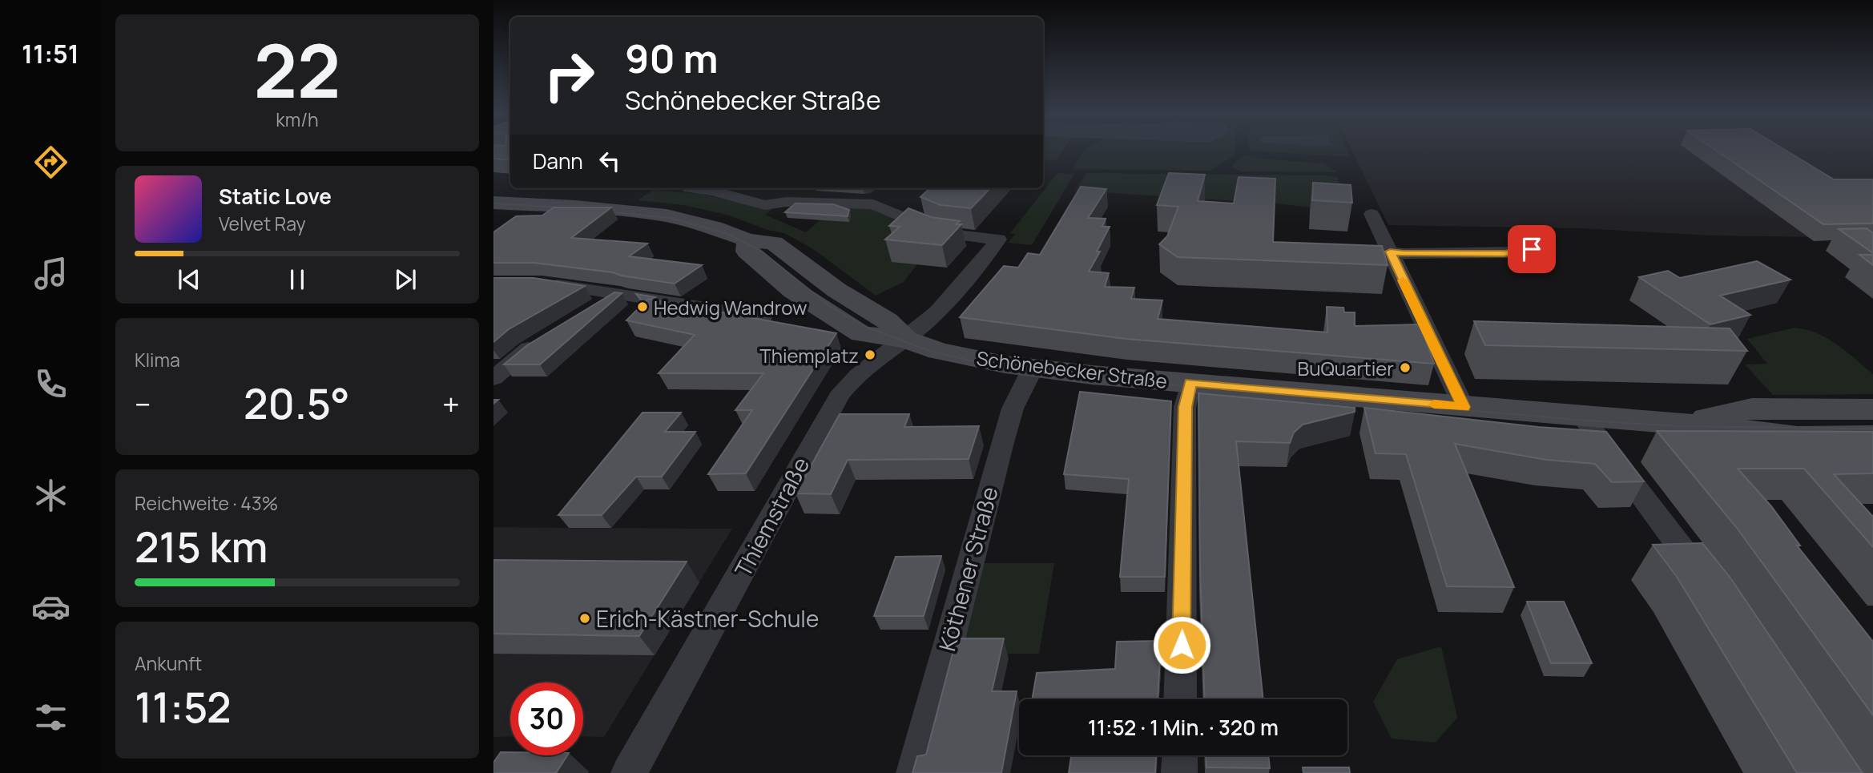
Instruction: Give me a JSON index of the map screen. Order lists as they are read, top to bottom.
{
  "streets": {
    "main road": ["Schönebecker Straße"],
    "street": ["Thiemstraße", "Köthener Straße"]
  },
  "crossings": [
    ["Schönebecker Straße", "Thiemstraße"],
    ["Schönebecker Straße", "Köthener Straße"]
  ],
  "places": [
    "Hedwig Wandrow",
    "Thiemplatz",
    "BuQuartier",
    "Erich-Kästner-Schule"
  ],
  "page": {
    "tabs": "11:51",
    "tile": [
      ["22", "km/h"],
      "Klima",
      ["Reichweite · 43%", "215 km"],
      ["Ankunft", "11:52"]
    ],
    "turn": ["90 m", "Schönebecker Straße"],
    "then": "Dann",
    "song": ["Static Love", "Velvet Ray"],
    "heat": ["−", "20.5°", "+"],
    "limit": "30",
    "trip": "11:52 · 1 Min. · 320 m"
  }
}
